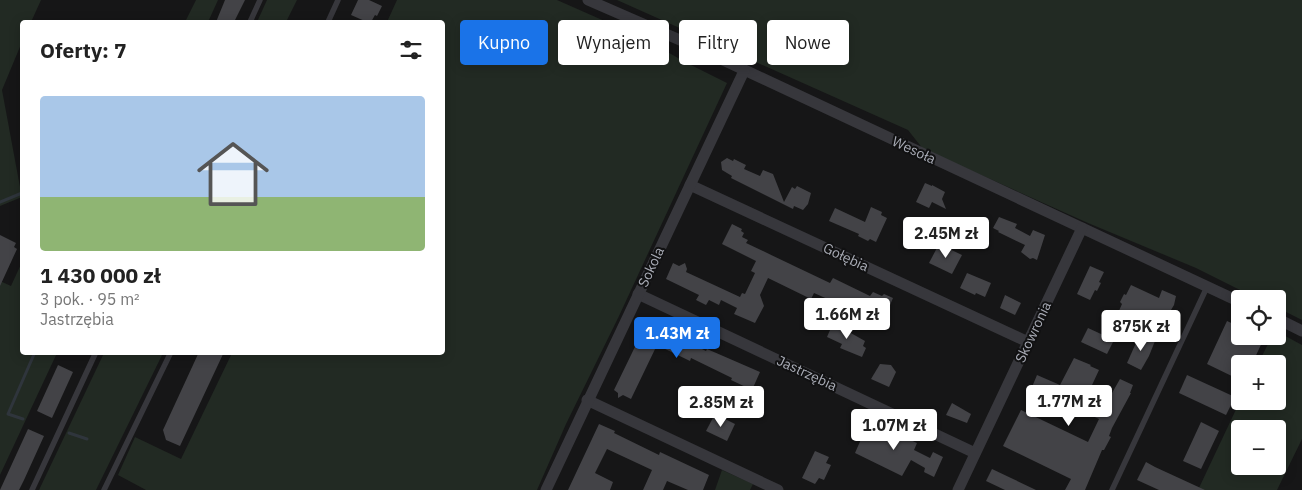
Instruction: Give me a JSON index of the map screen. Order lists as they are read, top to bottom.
{
  "streets": {
    "street": [
      "Wesoła",
      "Gołębia",
      "Sokola",
      "Skowronia",
      "Jastrzębia"
    ]
  },
  "crossings": [
    ["Wesoła", "Sokola"],
    ["Wesoła", "Skowronia"],
    ["Gołębia", "Sokola"],
    ["Gołębia", "Skowronia"],
    ["Sokola", "Jastrzębia"],
    ["Skowronia", "Jastrzębia"]
  ],
  "page": {
    "chip": [
      "Kupno",
      "Wynajem",
      "Filtry",
      "Nowe"
    ],
    "heading": "Oferty: 7",
    "list": [
      {
        "name": "1 430 000 zł",
        "note": "3 pok. · 95 m² · Jastrzębia"
      }
    ],
    "price": [
      "2.45M zł",
      "1.66M zł",
      "875K zł",
      "1.43M zł",
      "1.77M zł",
      "2.85M zł",
      "1.07M zł"
    ],
    "map_buttons": ["+", "−"]
  }
}
